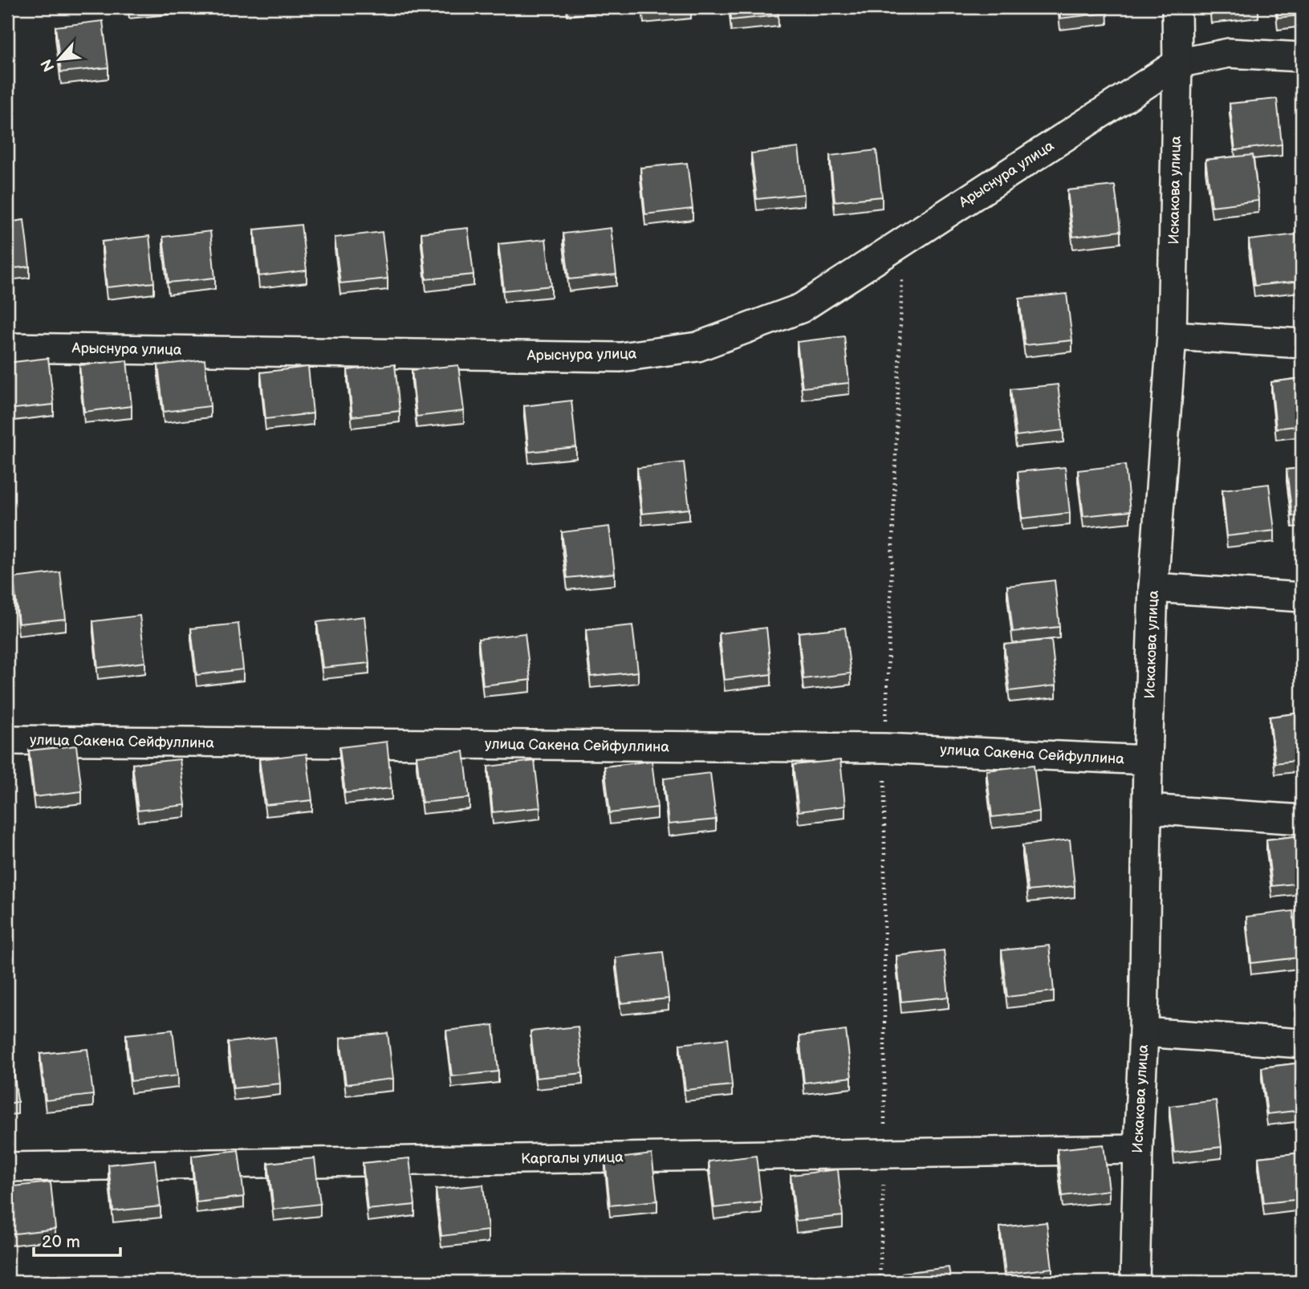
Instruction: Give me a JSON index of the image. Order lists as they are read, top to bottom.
{
  "streets": {
    "street": [
      "Арыснура улица",
      "Искакова улица",
      "улица Сакена Сейфуллина",
      "Каргалы улица"
    ]
  },
  "crossings": [
    ["Арыснура улица", "Искакова улица"],
    ["Искакова улица", "улица Сакена Сейфуллина"],
    ["Искакова улица", "Каргалы улица"]
  ],
  "scale_bar": "20 m",
  "north": "bottom left"
}
